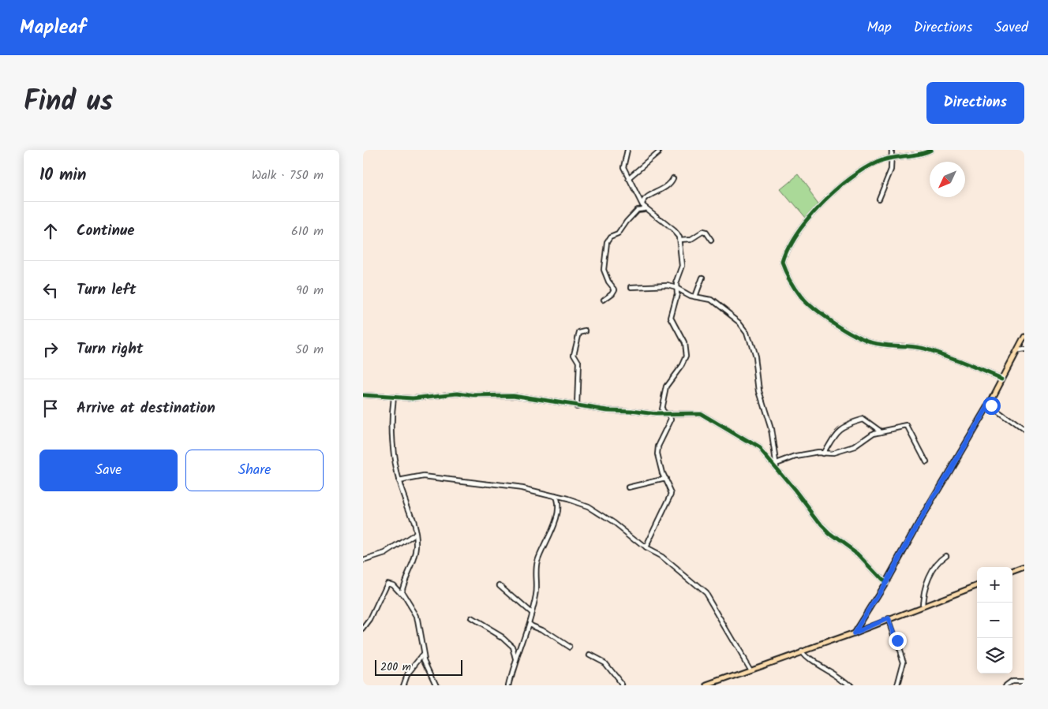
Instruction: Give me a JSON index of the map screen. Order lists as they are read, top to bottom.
{
  "scale_bar": "200 m",
  "north": "bottom left",
  "page": {
    "header": "Mapleaf",
    "nav": ["Map", "Directions", "Saved"],
    "title": "Find us",
    "buttons": [
      "Directions",
      ["Save", "Share"]
    ],
    "heading": ["10 min", "Walk · 750 m"],
    "list": [
      ["Continue", "610 m"],
      ["Turn left", "90 m"],
      ["Turn right", "50 m"],
      "Arrive at destination"
    ],
    "map_buttons": ["+", "−"],
    "scale": "200 m"
  }
}
